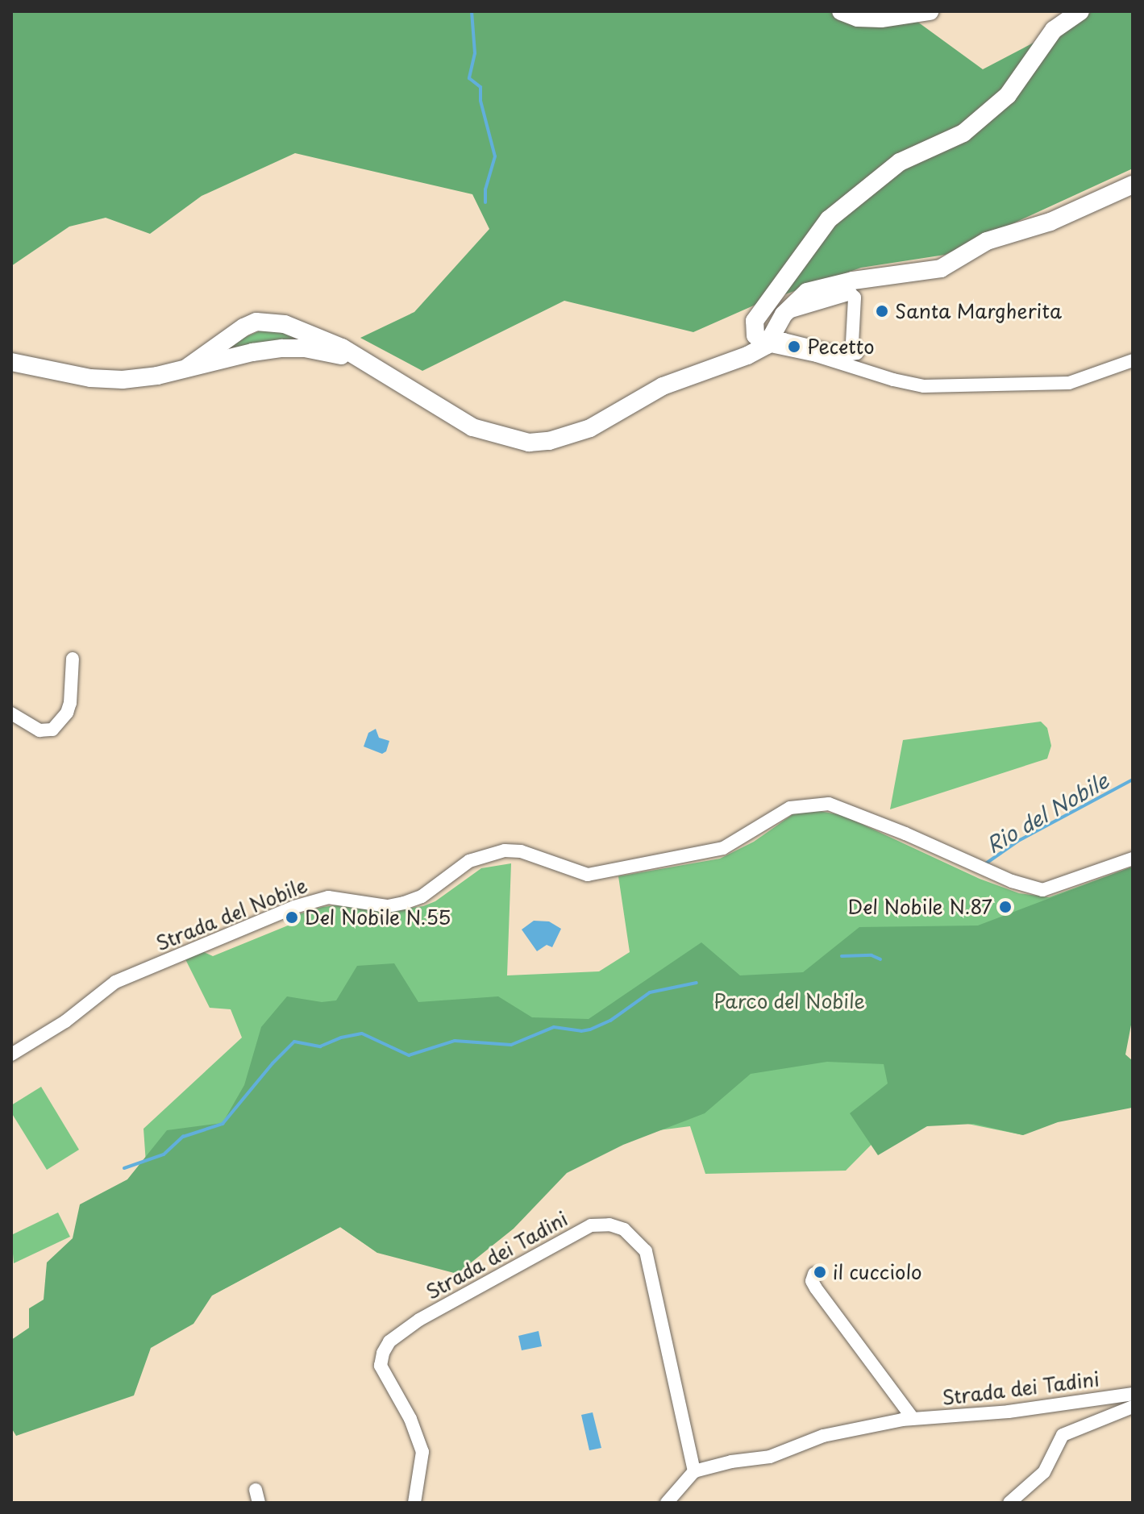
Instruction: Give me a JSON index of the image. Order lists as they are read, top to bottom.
{
  "streets": {
    "street": ["Strada del Nobile", "Strada dei Tadini"]
  },
  "water": ["Rio del Nobile"],
  "parks": ["Parco del Nobile"],
  "places": [
    "Santa Margherita",
    "Pecetto",
    "Del Nobile N.87",
    "Del Nobile N.55",
    "il cucciolo"
  ]
}
